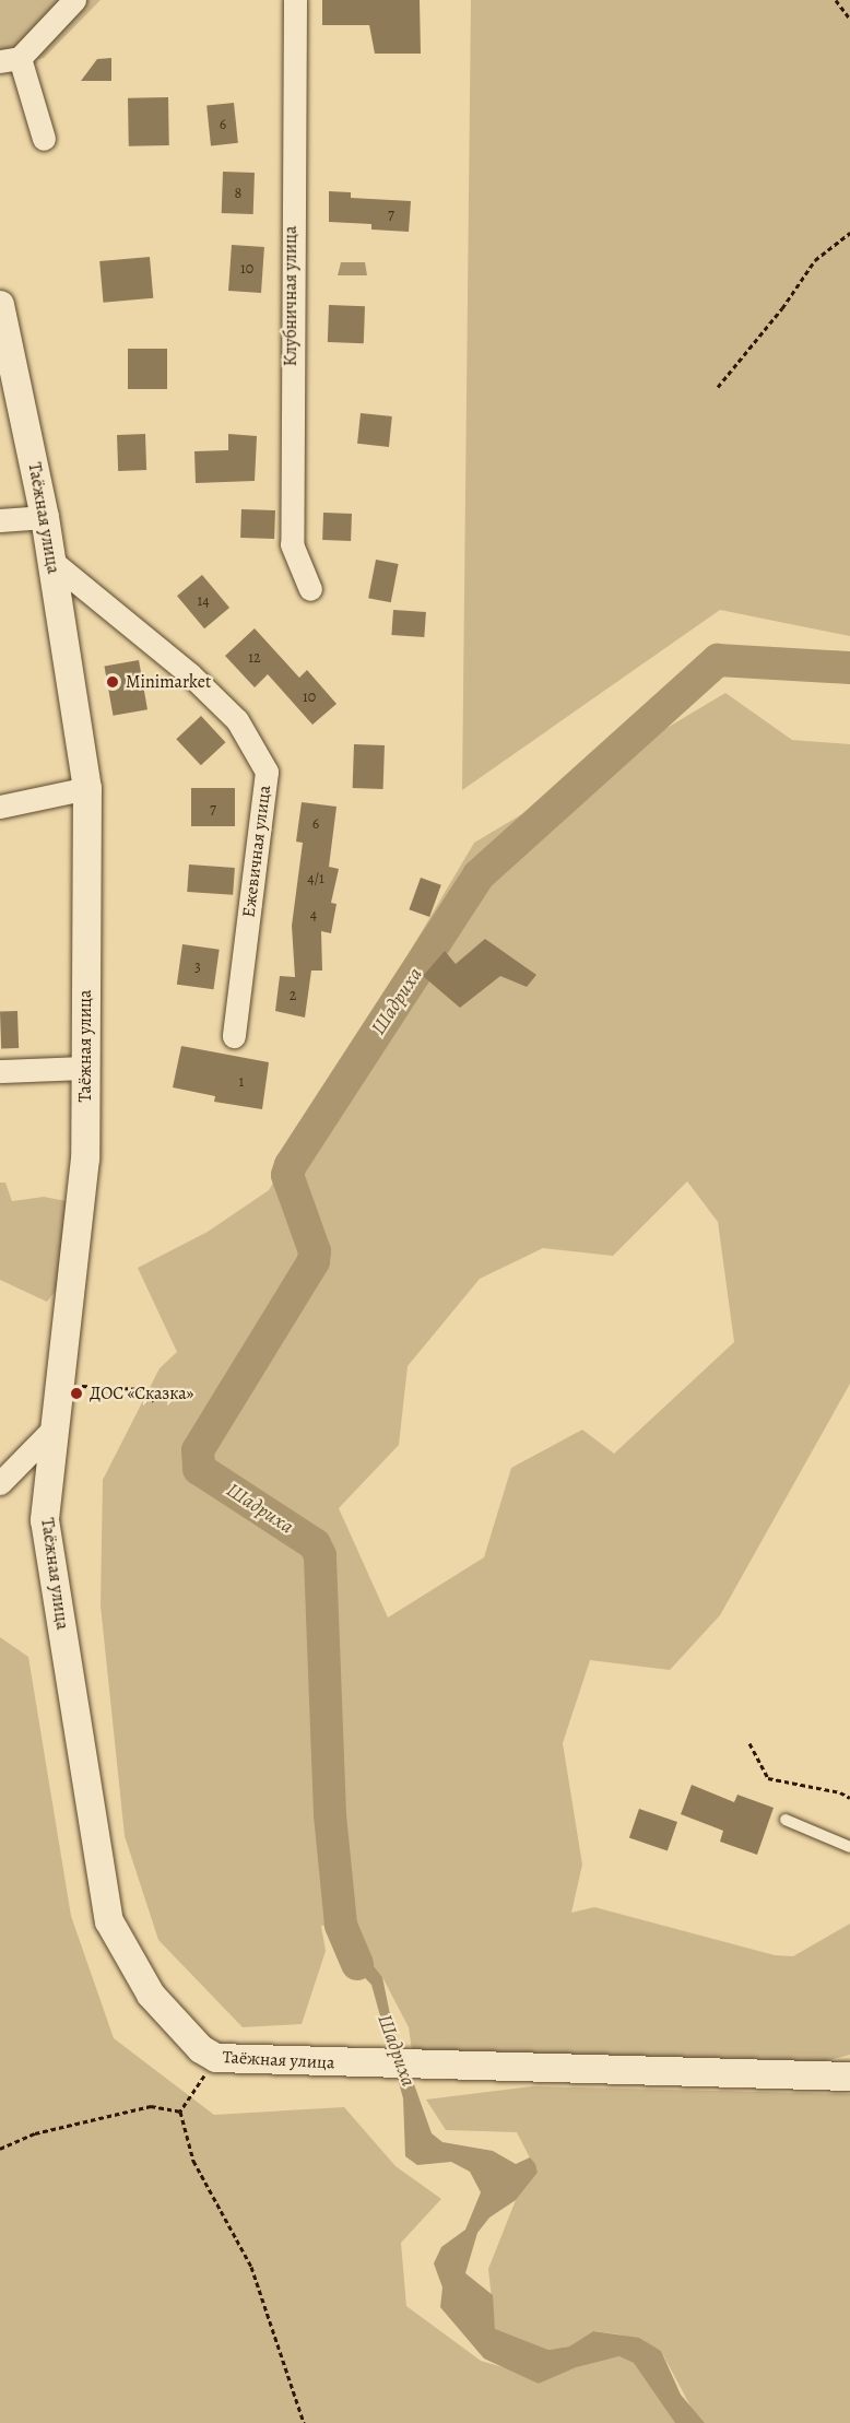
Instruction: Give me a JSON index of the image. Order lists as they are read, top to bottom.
{
  "streets": {
    "street": ["Клубничная улица", "Таёжная улица", "Ежевичная улица"]
  },
  "crossings": [
    ["Таёжная улица", "Ежевичная улица"]
  ],
  "water": ["Шадриха"],
  "places": ["Minimarket", "ДОС «Сказка»"],
  "house_numbers": [
    "6",
    "8",
    "7",
    "10",
    "14",
    "12",
    "10",
    "7",
    "6",
    "4/1",
    "4",
    "3",
    "2",
    "1"
  ]
}
